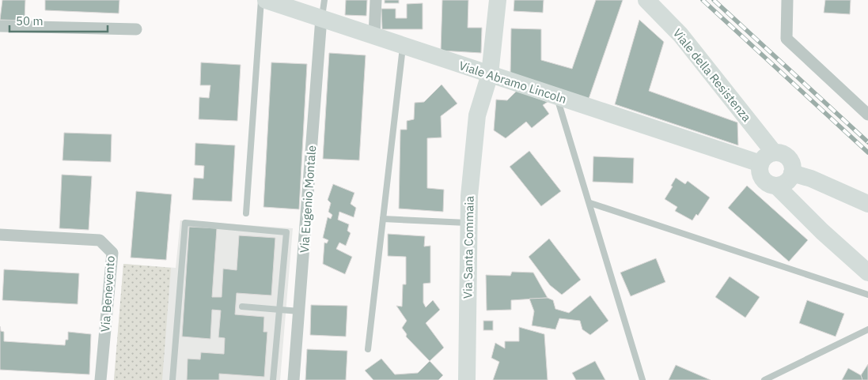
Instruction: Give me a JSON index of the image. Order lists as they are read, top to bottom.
{
  "streets": {
    "street": [
      "Viale della Resistenza",
      "Viale Abramo Lincoln",
      "Via Eugenio Montale",
      "Via Santa Commaia",
      "Via Benevento"
    ]
  },
  "crossings": [
    ["Viale della Resistenza", "Viale Abramo Lincoln"],
    ["Viale Abramo Lincoln", "Via Eugenio Montale"],
    ["Viale Abramo Lincoln", "Via Santa Commaia"]
  ],
  "scale_bar": "50 m"
}
